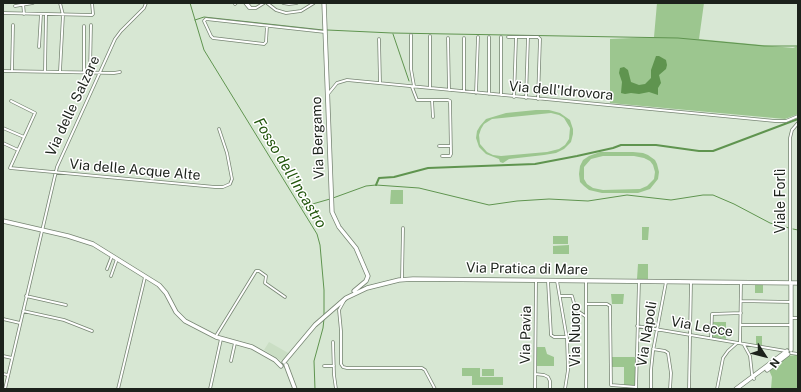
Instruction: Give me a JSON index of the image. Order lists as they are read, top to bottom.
{
  "streets": {
    "street": [
      "Via dell'Idrovora",
      "Via delle Salzare",
      "Via Bergamo",
      "Via delle Acque Alte",
      "Viale Forlì",
      "Via Pratica di Mare",
      "Via Lecce",
      "Via Napoli",
      "Via Pavia",
      "Via Nuoro"
    ]
  },
  "crossings": [
    ["Via dell'Idrovora", "Via Bergamo"],
    ["Via delle Salzare", "Via delle Acque Alte"],
    ["Via Bergamo", "Via Pratica di Mare"],
    ["Viale Forlì", "Via Pratica di Mare"],
    ["Via Pratica di Mare", "Via Napoli"],
    ["Via Pratica di Mare", "Via Pavia"],
    ["Via Pratica di Mare", "Via Nuoro"],
    ["Via Lecce", "Via Napoli"]
  ],
  "water": ["Fosso dell'Incastro"],
  "north": "bottom right"
}
